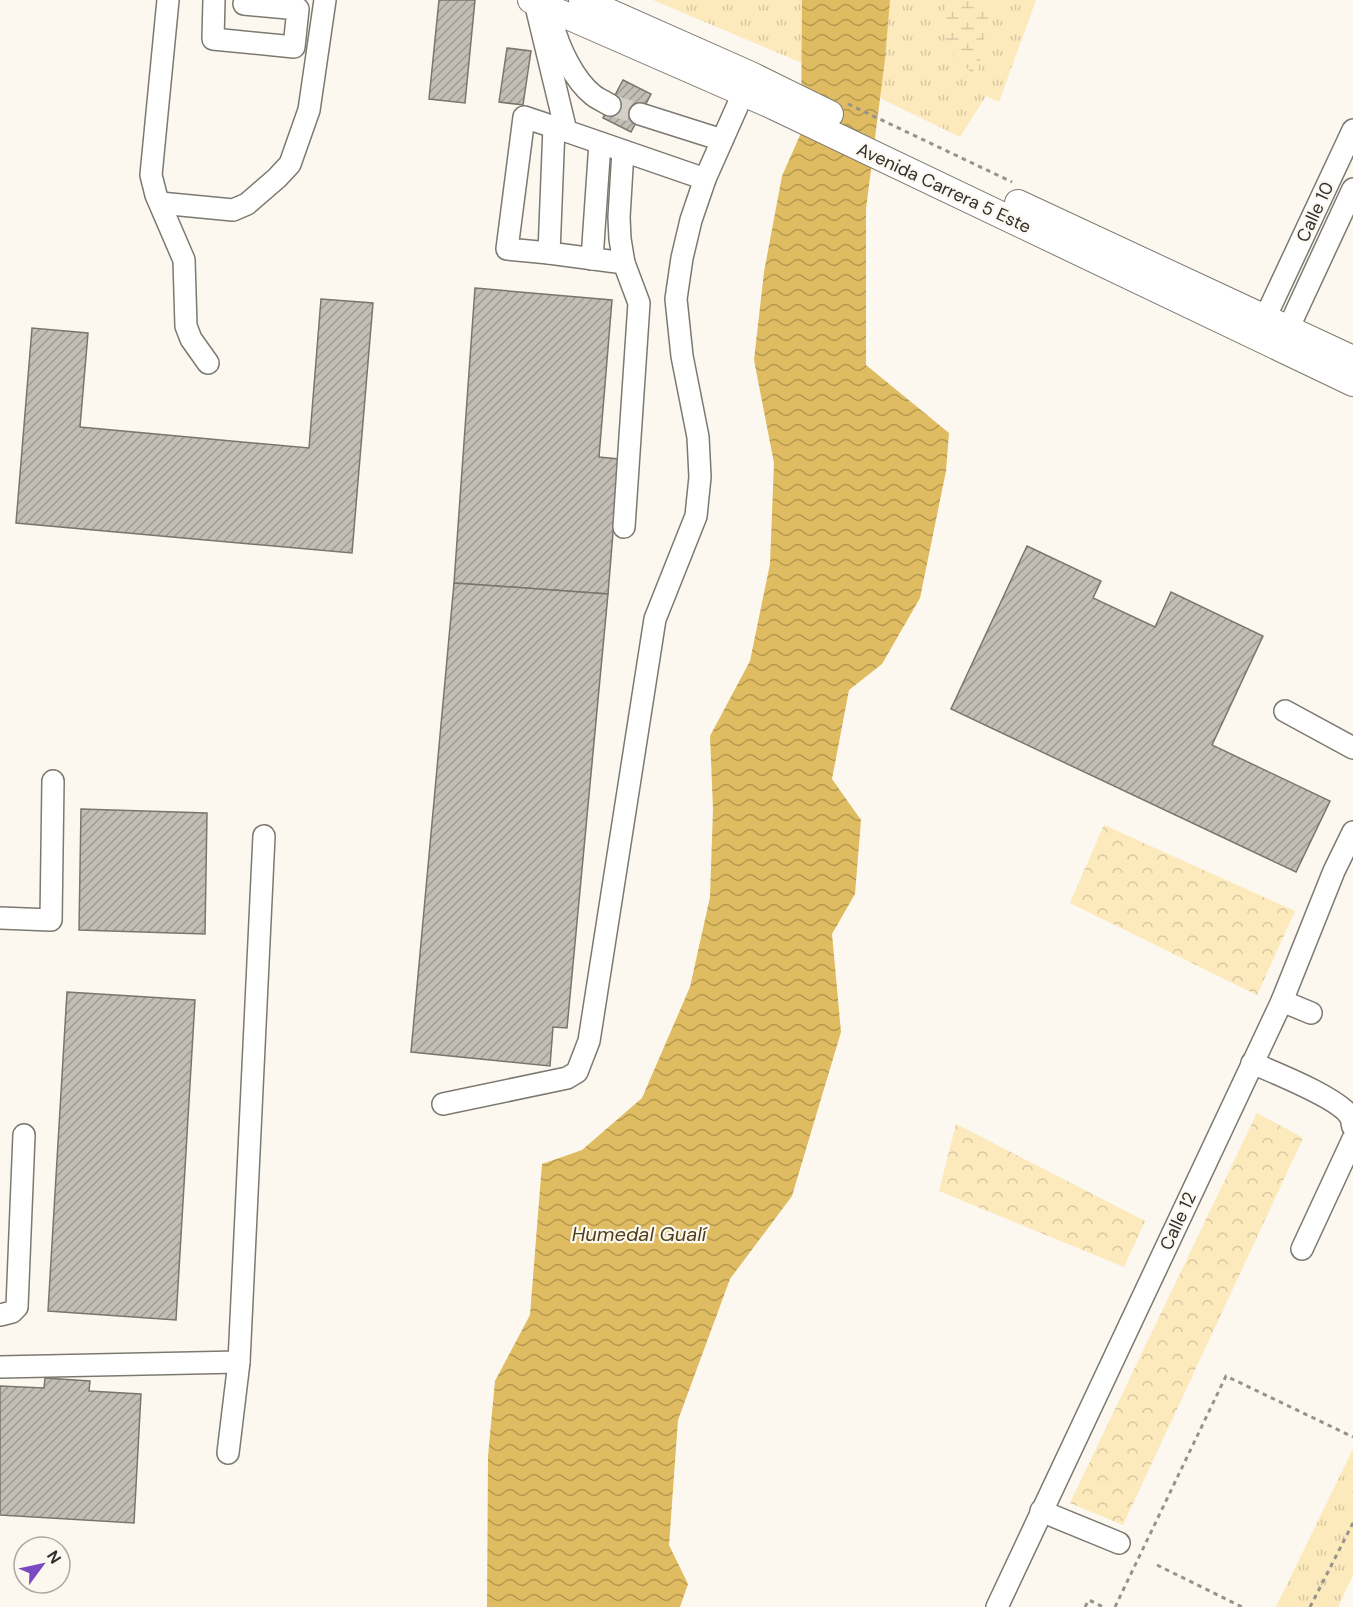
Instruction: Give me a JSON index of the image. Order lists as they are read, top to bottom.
{
  "streets": {
    "main road": ["Avenida Carrera 5 Este"],
    "street": ["Calle 10", "Calle 12"]
  },
  "crossings": [
    ["Avenida Carrera 5 Este", "Calle 10"]
  ],
  "water": ["Humedal Gualí"],
  "north": "top right"
}
